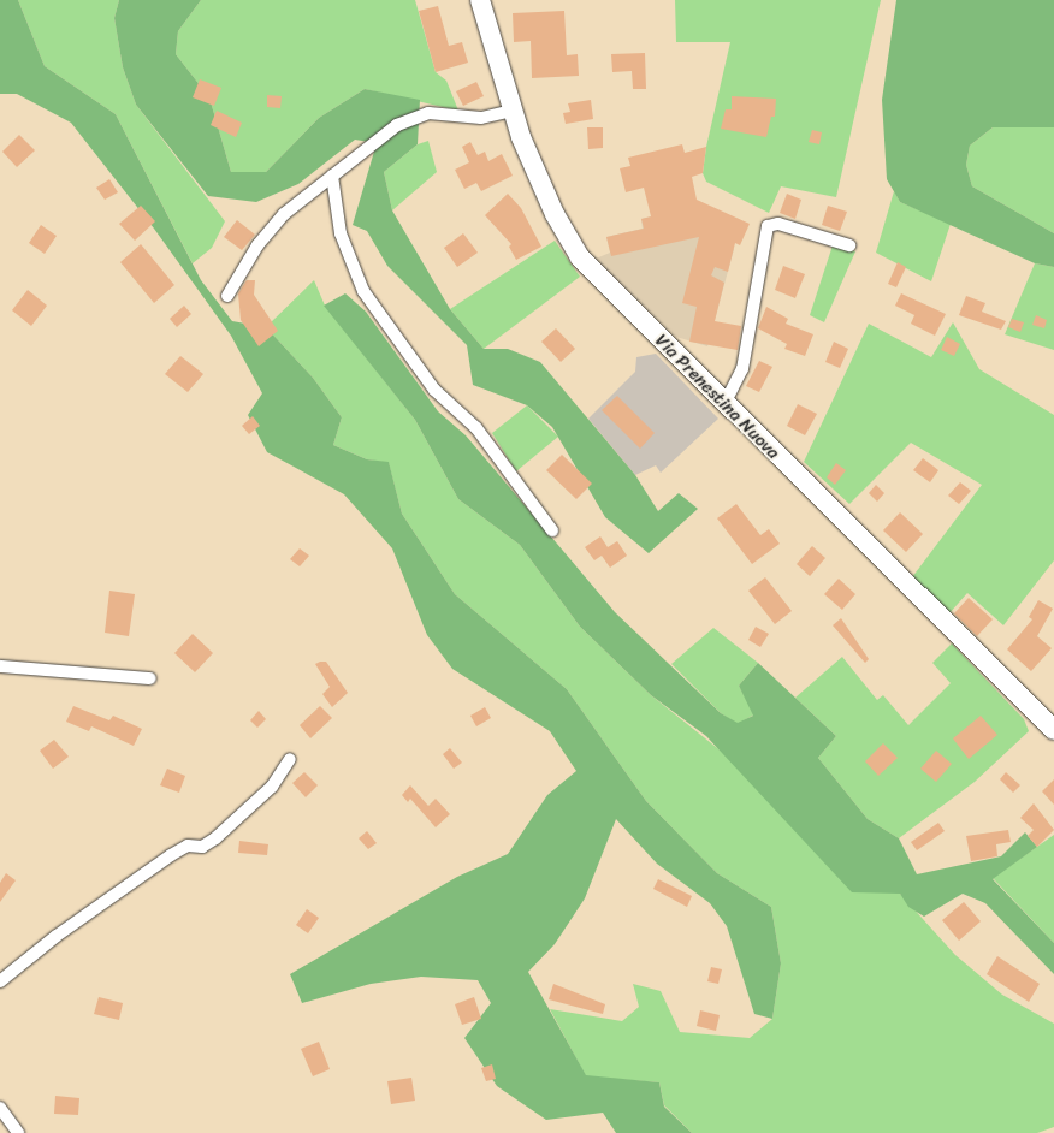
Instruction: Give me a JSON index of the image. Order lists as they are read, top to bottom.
{
  "streets": {
    "main road": ["Via Prenestina Nuova"]
  }
}
